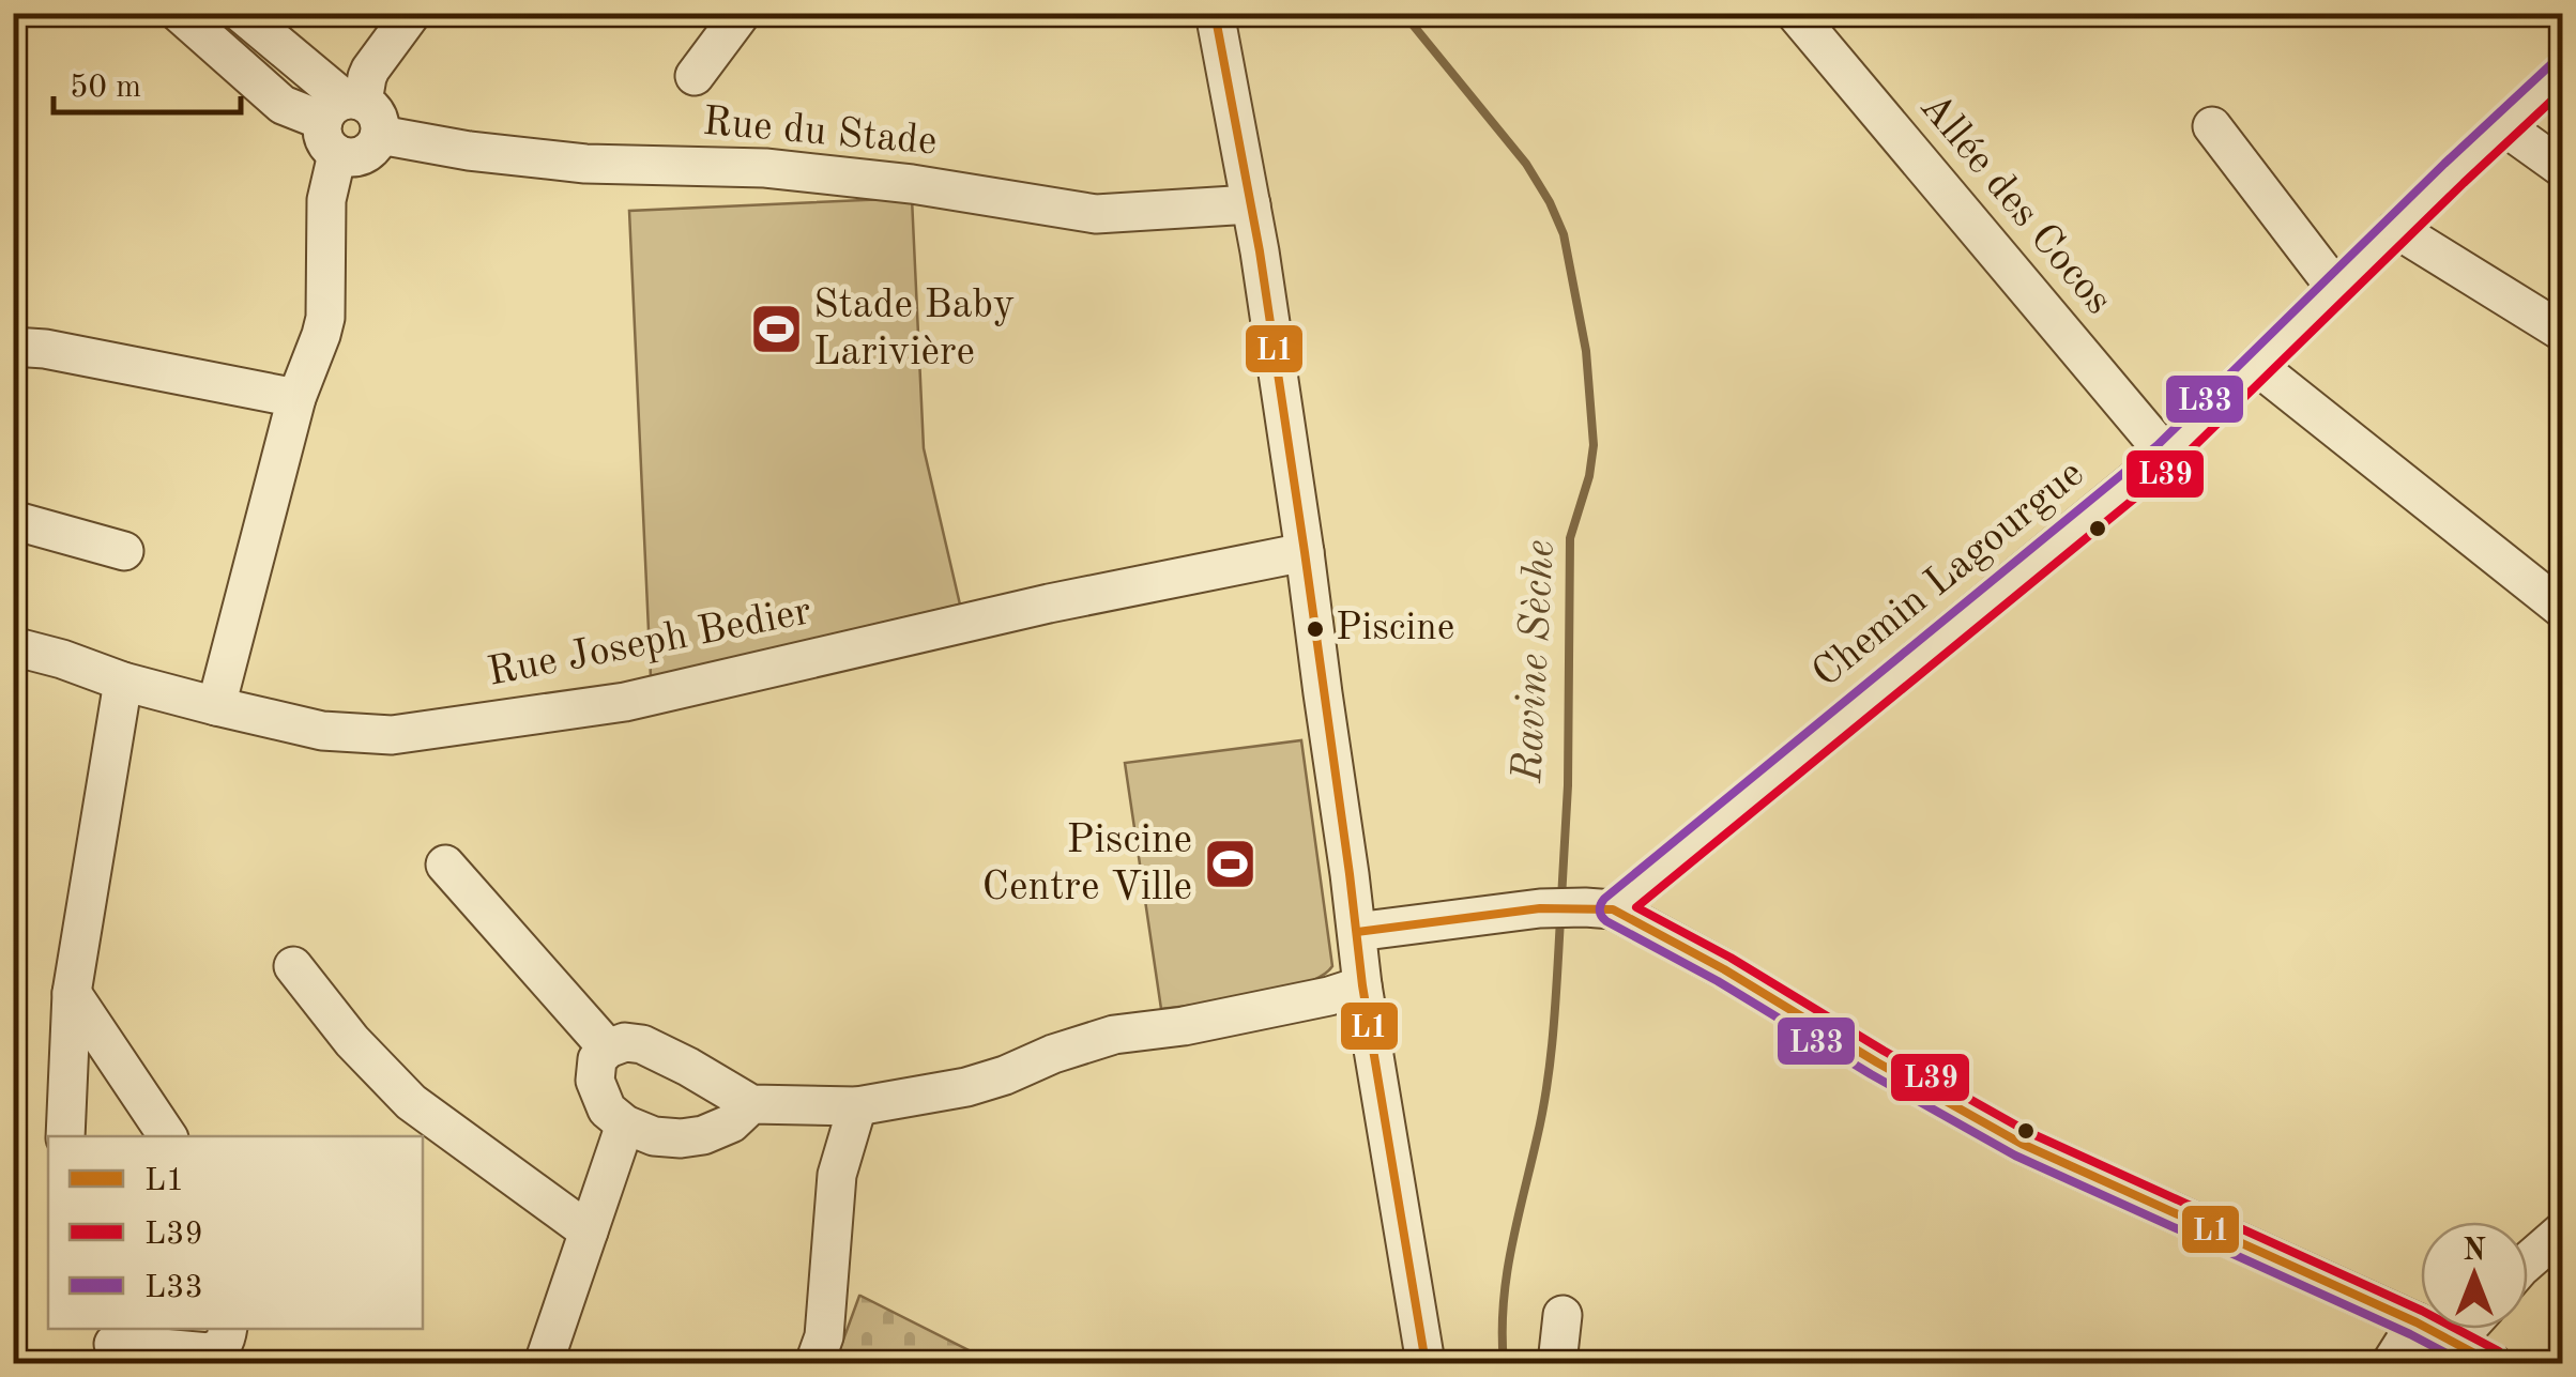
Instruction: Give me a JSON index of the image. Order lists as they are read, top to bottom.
{
  "streets": {
    "street": [
      "Rue du Stade",
      "Allée des Cocos",
      "Chemin Lagourgue",
      "Rue Joseph Bedier"
    ]
  },
  "crossings": [
    ["Allée des Cocos", "Chemin Lagourgue"]
  ],
  "water": ["Ravine Sèche"],
  "places": {
    "sports": ["Stade Baby Larivière", "Piscine Centre Ville"],
    "other": ["Piscine"]
  },
  "lines": ["transit line L1", "transit line L33", "transit line L39"],
  "legend": ["L1", "L39", "L33"],
  "scale_bar": "50 m",
  "north": "top"
}
